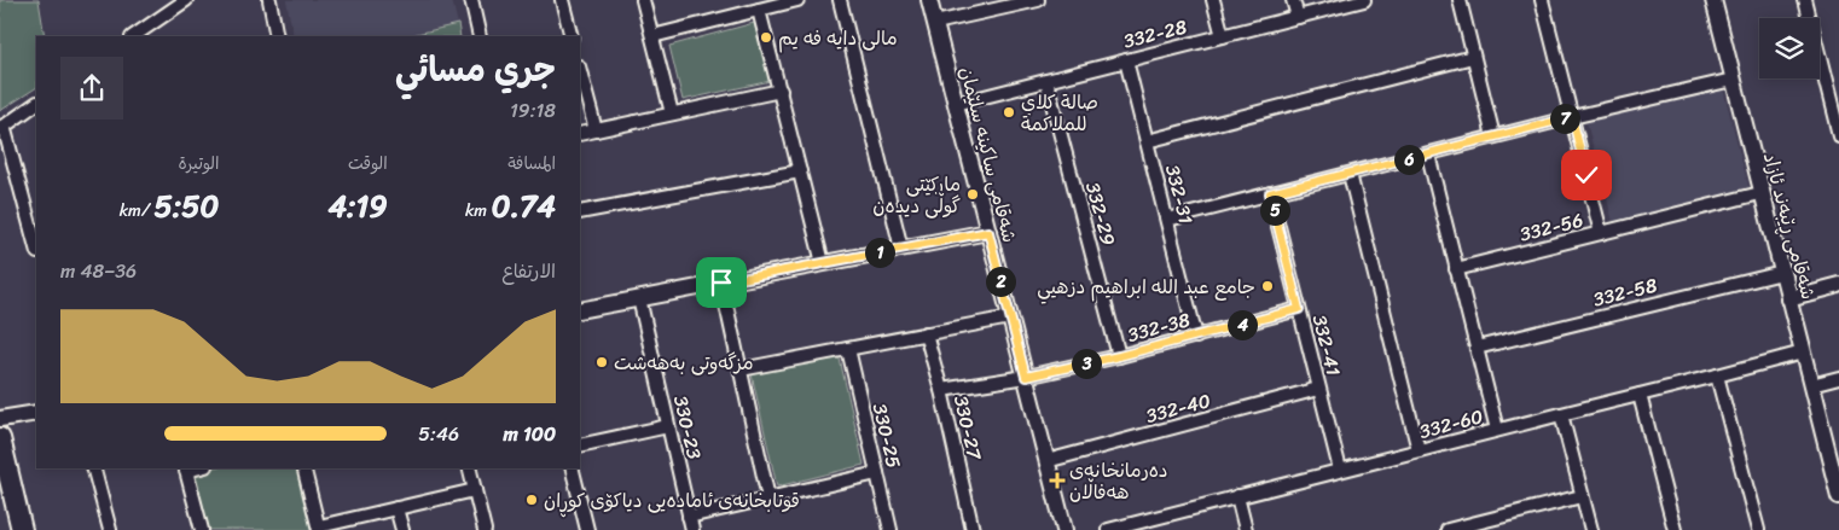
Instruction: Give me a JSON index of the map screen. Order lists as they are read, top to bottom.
{
  "streets": {
    "street": [
      "332-28",
      "شەقامی ساکینە سلێمان",
      "332-31",
      "332-29",
      "شەقامی ڕێبەند ئازاد",
      "332-56",
      "332-58",
      "332-38",
      "332-41",
      "332-40",
      "332-60",
      "330-23",
      "330-27",
      "330-25"
    ]
  },
  "crossings": [
    ["332-28", "شەقامی ساکینە سلێمان"],
    ["332-28", "332-31"],
    ["332-28", "332-29"],
    ["شەقامی ساکینە سلێمان", "332-38"],
    ["شەقامی ساکینە سلێمان", "332-40"],
    ["332-31", "332-38"],
    ["332-29", "332-38"],
    ["شەقامی ڕێبەند ئازاد", "332-56"],
    ["شەقامی ڕێبەند ئازاد", "332-58"],
    ["شەقامی ڕێبەند ئازاد", "332-60"],
    ["332-38", "332-41"],
    ["332-38", "330-27"],
    ["332-41", "332-40"],
    ["332-41", "332-60"]
  ],
  "places": {
    "other": [
      "مالى دايه فه يم",
      "صالة كلاي للملاكمة",
      "مارکێتی گوڵی دیدەن",
      "جامع عبد الله ابراهيم دزهيي",
      "مزگەوتی بەهەشت",
      "قوتابخانەی ئامادەیی دیاکۆی کوڕان"
    ],
    "health": ["دەرمانخانەی هەفاڵان"]
  },
  "page": {
    "heading": ["جري مسائي", "19:18"],
    "pins": [
      "7",
      "6",
      "5",
      "1",
      "2",
      "4",
      "3"
    ],
    "stats": [
      ["المسافة", "0.74 km"],
      ["الوقت", "4:19"],
      ["الوتيرة", "5:50 /km"]
    ],
    "chart": ["الارتفاع", "36–48 m"],
    "list": [
      {
        "name": "100 m",
        "note": "5:46"
      }
    ]
  }
}
